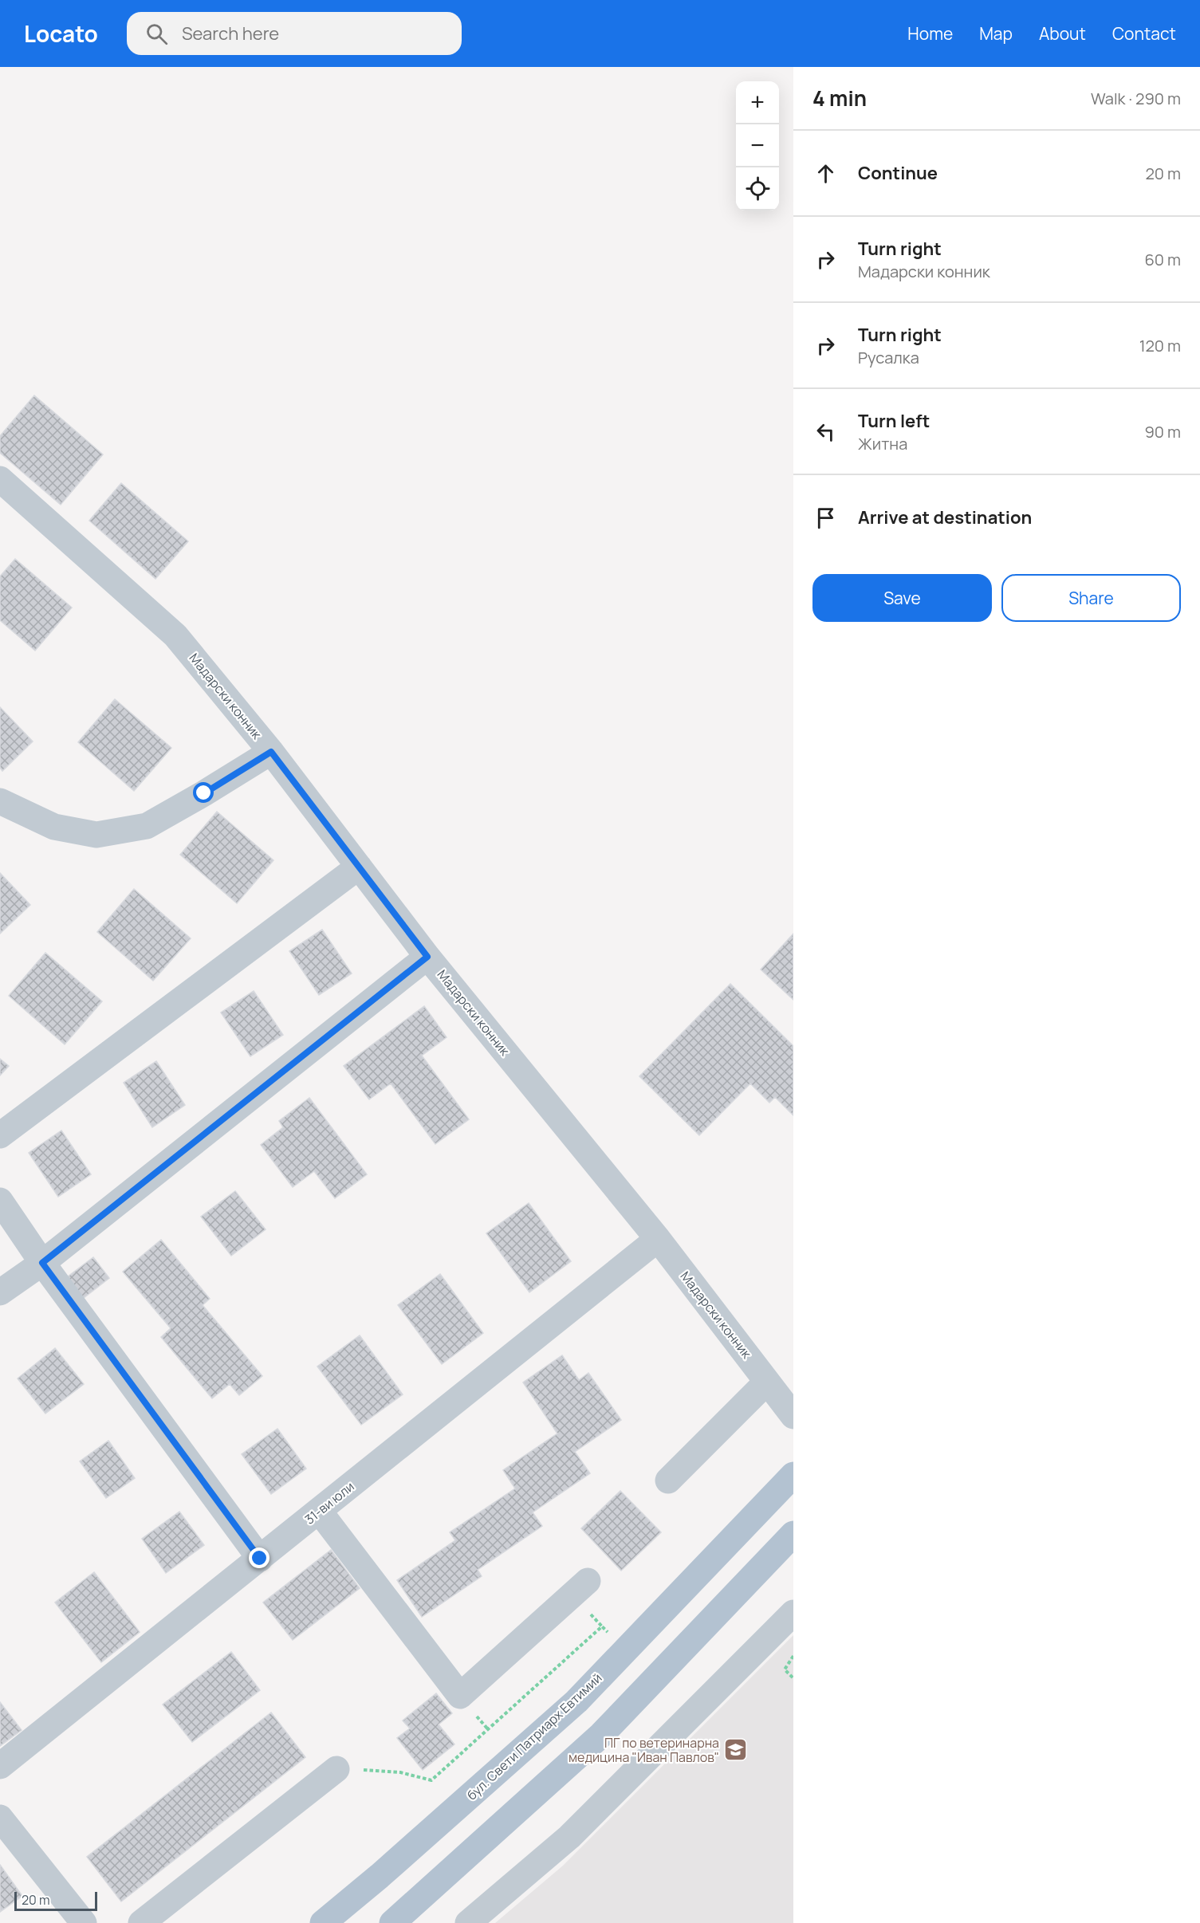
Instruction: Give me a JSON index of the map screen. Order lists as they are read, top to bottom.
{
  "streets": {
    "main road": ["бул. Свети Патриарх Евтимий"],
    "street": ["Мадарски конник", "31-ви юли"]
  },
  "crossings": [
    ["Мадарски конник", "31-ви юли"]
  ],
  "places": {
    "school or university": ["ПГ по ветеринарна медицина \"Иван Павлов\""]
  },
  "scale_bar": "20 m",
  "page": {
    "header": "Locato",
    "search": "Search here",
    "nav": [
      "Home",
      "Map",
      "About",
      "Contact"
    ],
    "heading": ["4 min", "Walk · 290 m"],
    "map_buttons": ["+", "−"],
    "list": [
      ["Continue", "20 m"],
      ["Turn right", "Мадарски конник", "60 m"],
      ["Turn right", "Русалка", "120 m"],
      ["Turn left", "Житна", "90 m"],
      "Arrive at destination"
    ],
    "buttons": ["Save", "Share"],
    "scale": "20 m"
  }
}
